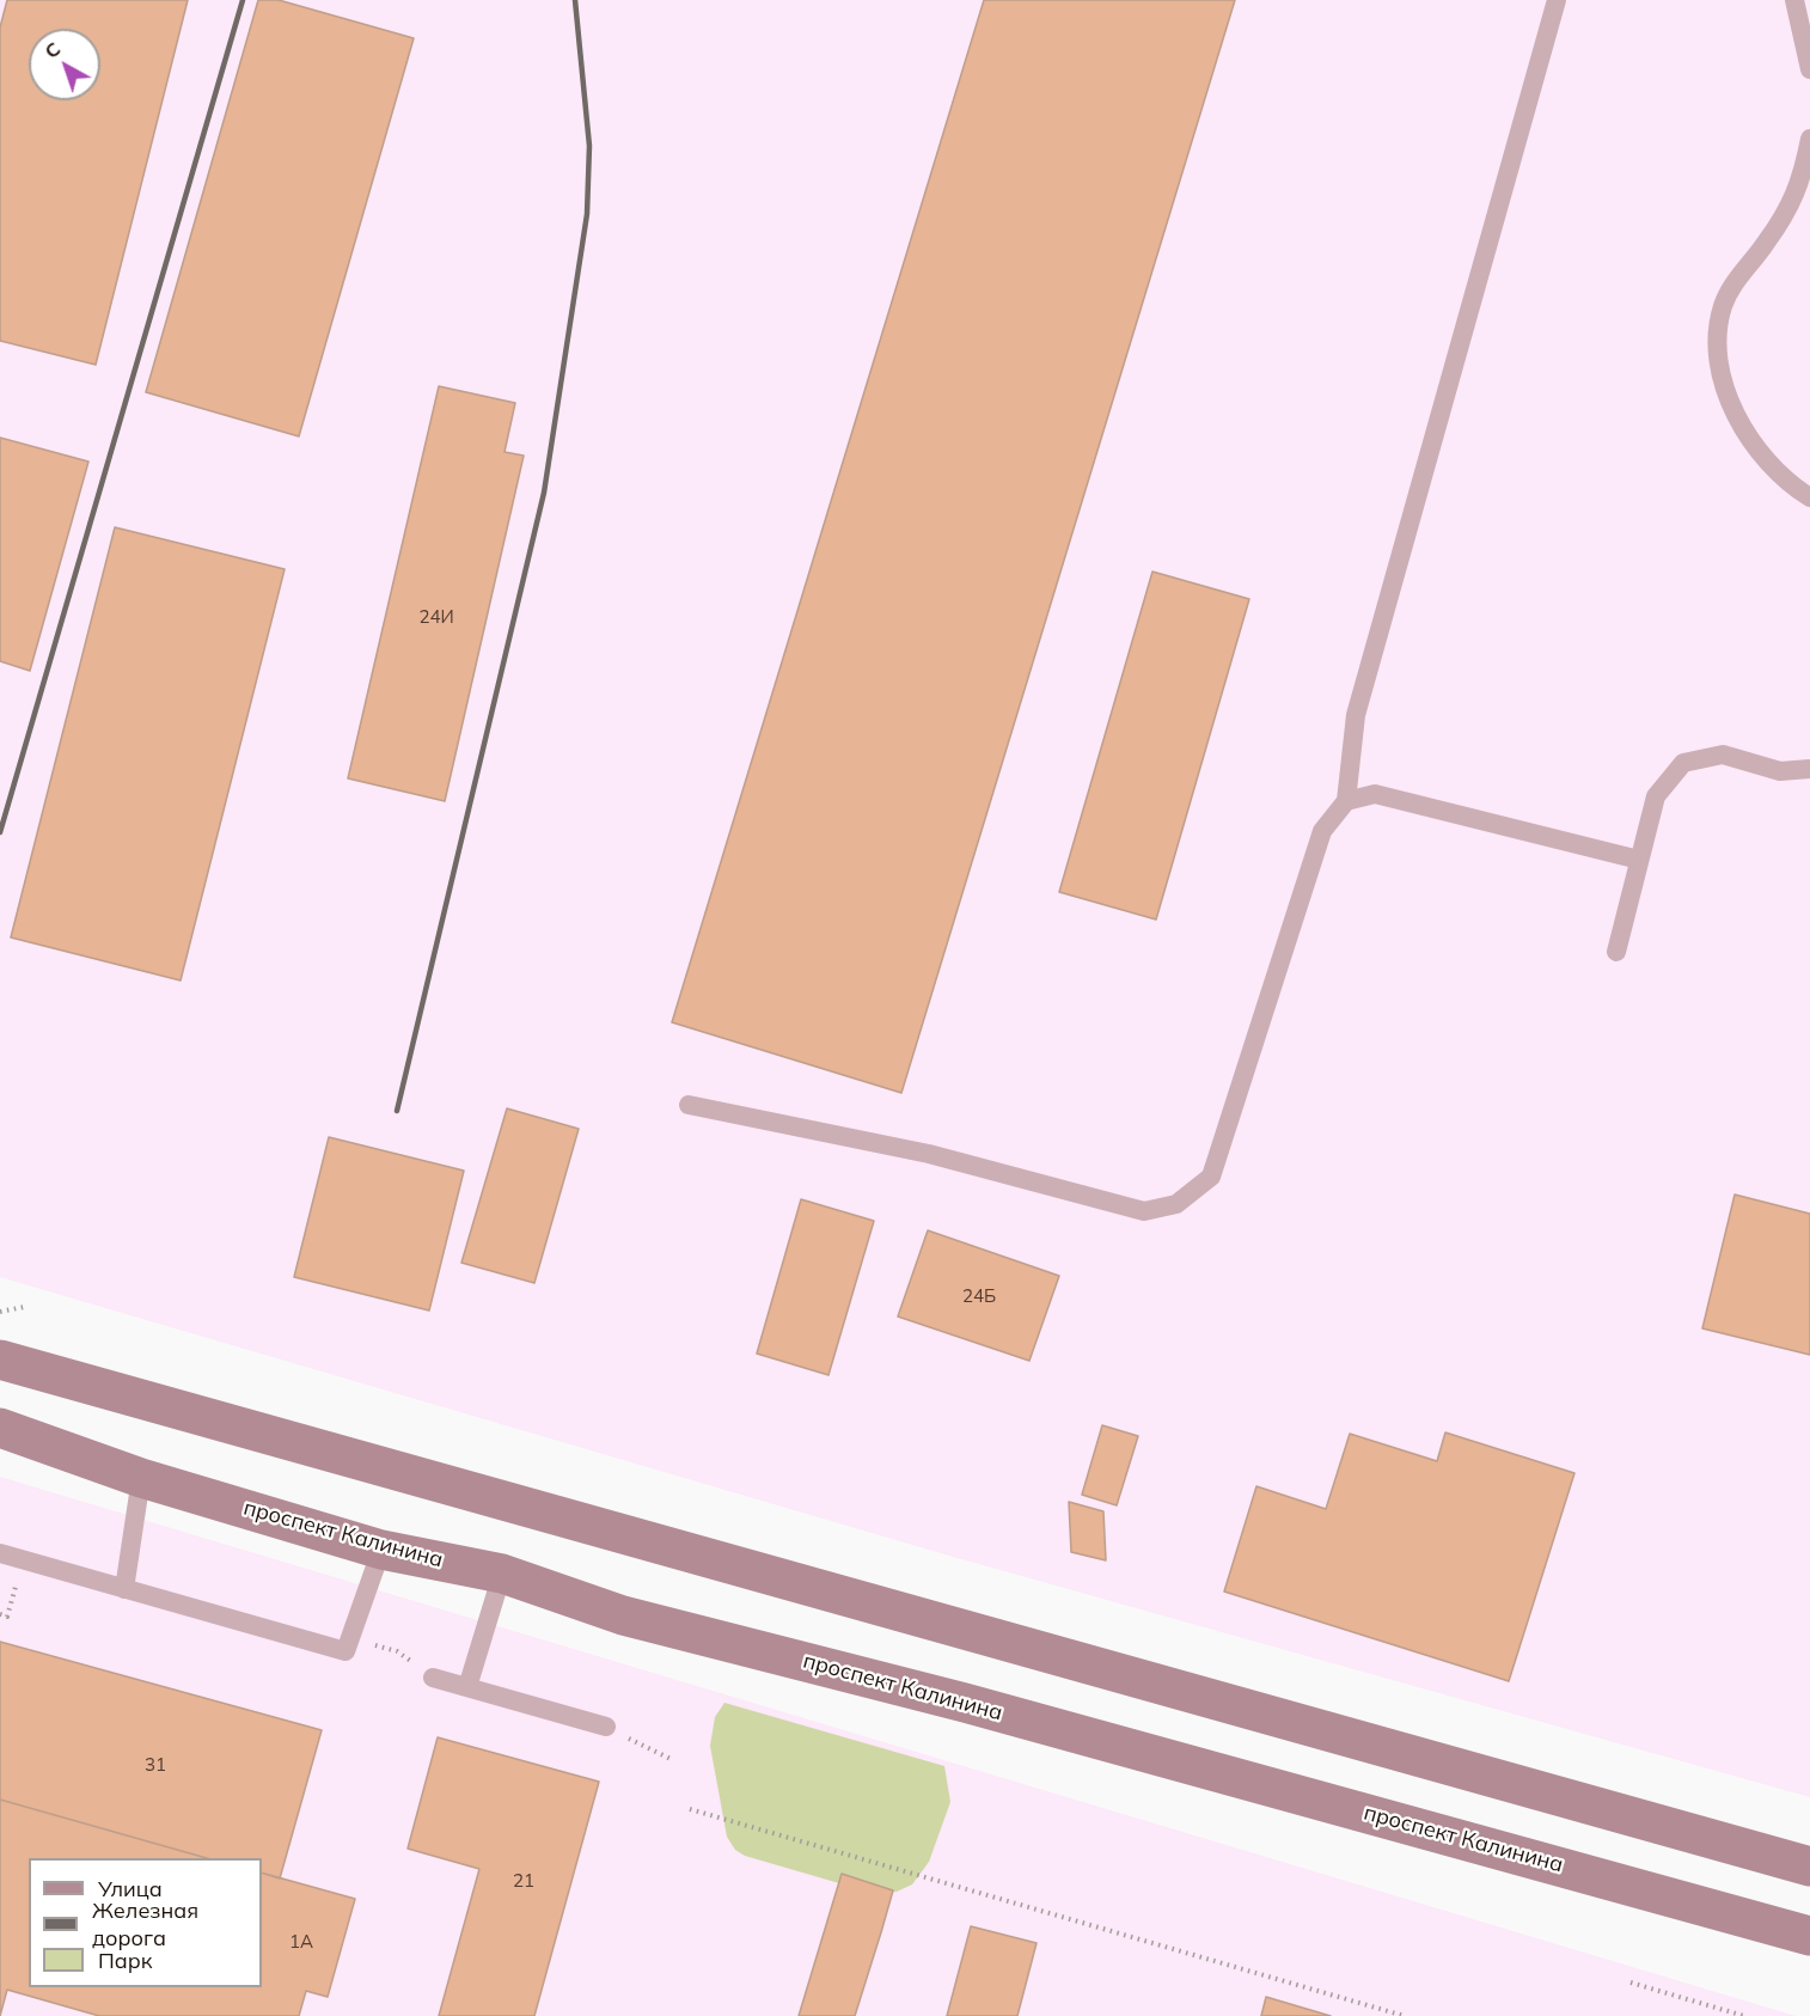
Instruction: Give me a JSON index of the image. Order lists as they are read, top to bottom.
{
  "streets": {
    "main road": ["проспект Калинина"]
  },
  "house_numbers": [
    "24И",
    "24Б",
    "31",
    "21",
    "1А"
  ],
  "legend": ["Улица", "Железная дорога", "Парк"],
  "north": "top left"
}
